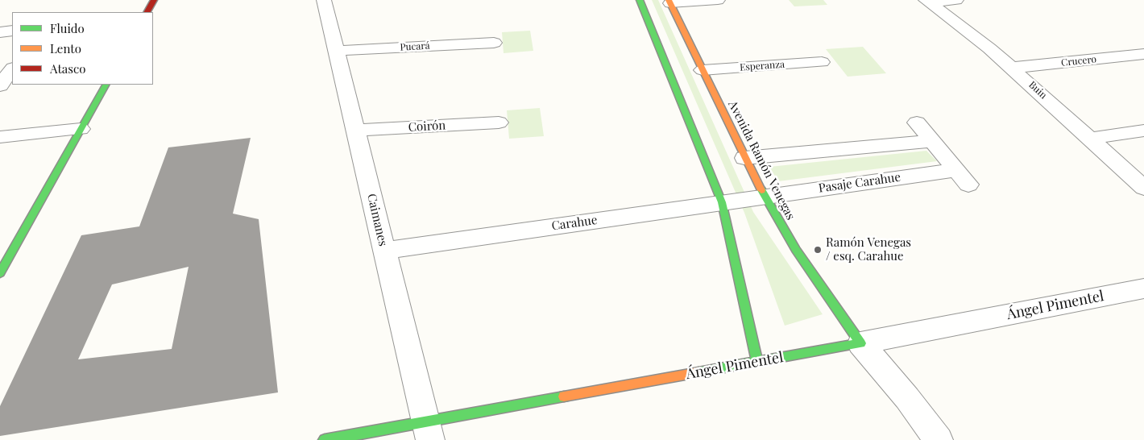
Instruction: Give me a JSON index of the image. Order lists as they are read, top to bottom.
{
  "streets": {
    "street": [
      "Pucará",
      "Crucero",
      "Esperanza",
      "Buin",
      "Coirón",
      "Avenida Ramón Venegas",
      "Pasaje Carahue",
      "Caimanes",
      "Carahue",
      "Ángel Pimentel"
    ]
  },
  "crossings": [
    ["Pucará", "Caimanes"],
    ["Crucero", "Buin"],
    ["Esperanza", "Avenida Ramón Venegas"],
    ["Coirón", "Caimanes"],
    ["Avenida Ramón Venegas", "Pasaje Carahue"],
    ["Avenida Ramón Venegas", "Carahue"],
    ["Avenida Ramón Venegas", "Ángel Pimentel"],
    ["Pasaje Carahue", "Carahue"],
    ["Caimanes", "Carahue"],
    ["Caimanes", "Ángel Pimentel"]
  ],
  "places": ["Ramón Venegas / esq. Carahue"],
  "legend": ["Fluido", "Lento", "Atasco"]
}
